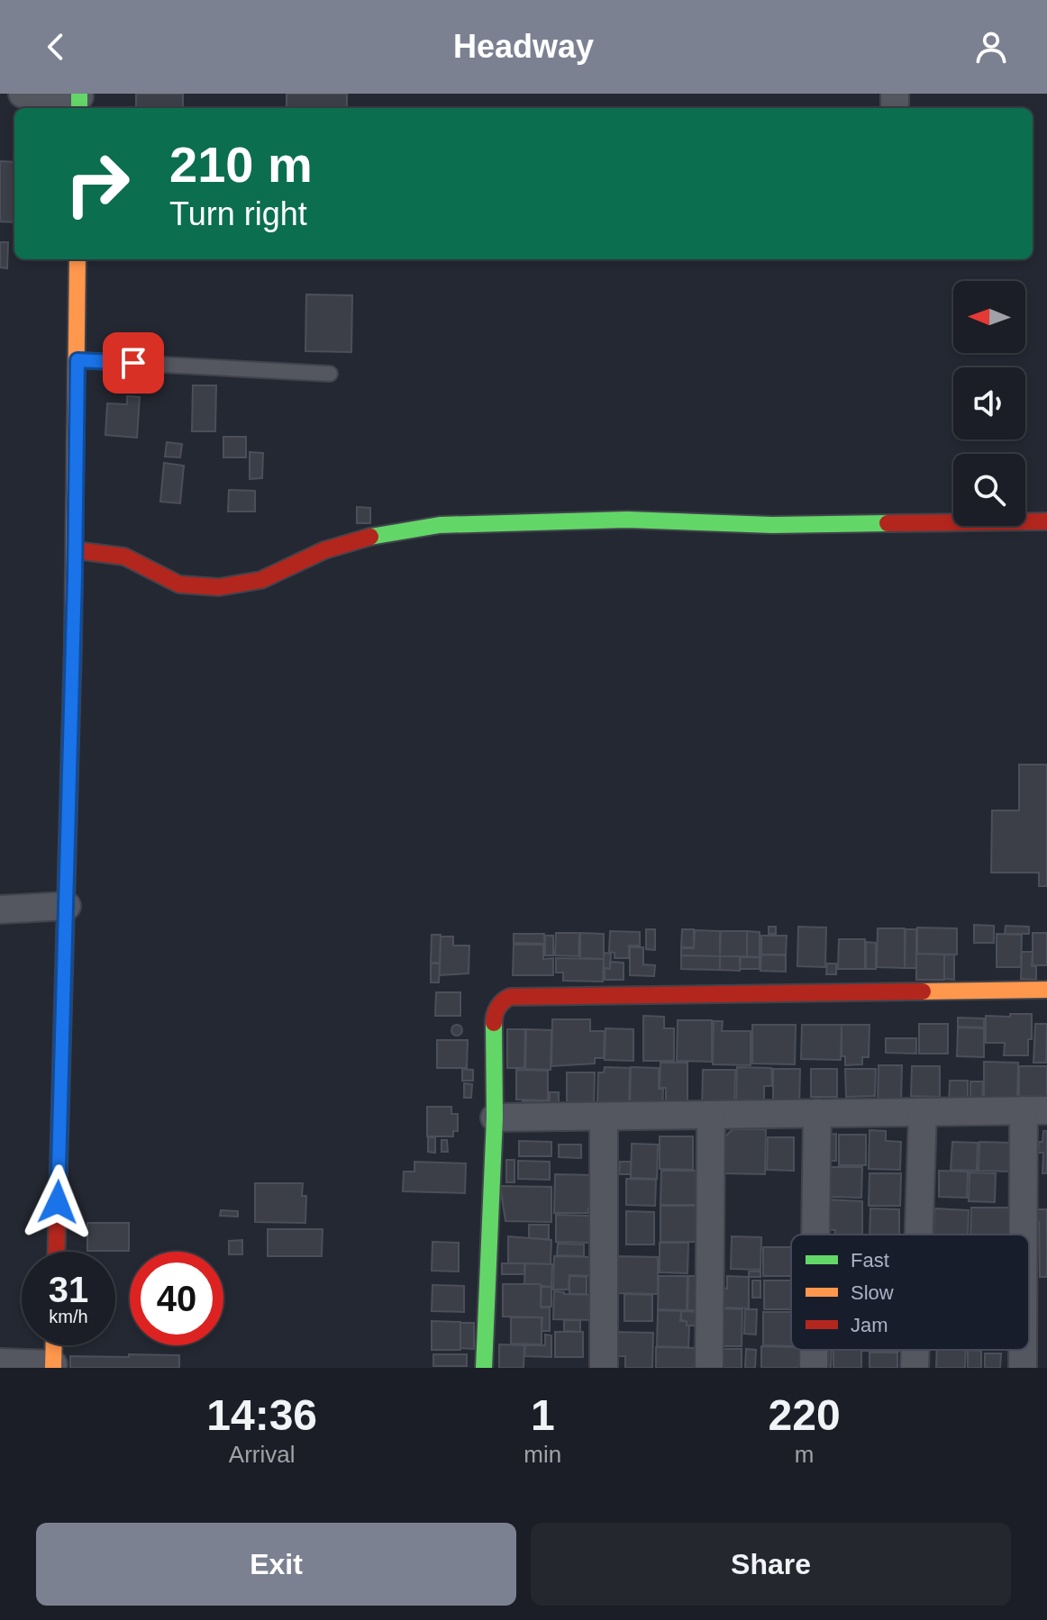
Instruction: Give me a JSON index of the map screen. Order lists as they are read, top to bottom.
{
  "legend": ["Fast", "Slow", "Jam"],
  "north": "left",
  "page": {
    "header": "Headway",
    "turn": ["210 m", "Turn right"],
    "speed": "31 km/h",
    "limit": "40",
    "eta": [
      "14:36",
      "Arrival",
      "1",
      "min",
      "220",
      "m"
    ],
    "buttons": ["Exit", "Share"]
  }
}
